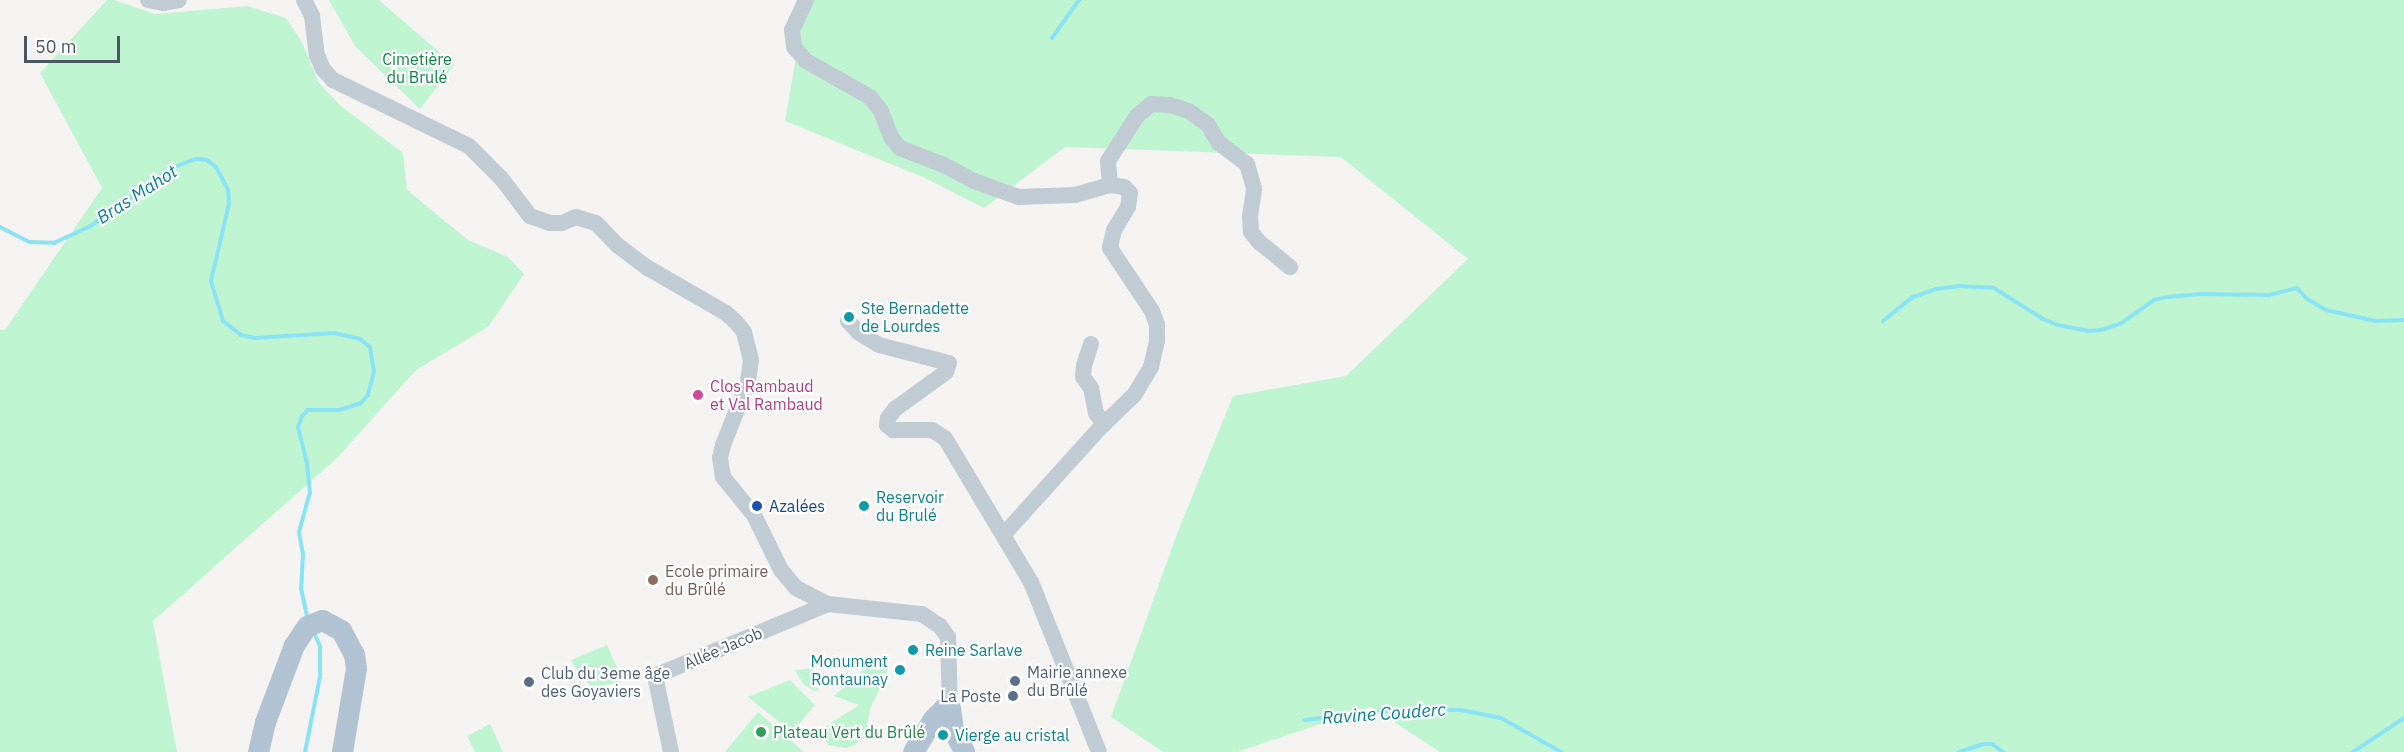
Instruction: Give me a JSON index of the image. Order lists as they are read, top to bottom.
{
  "streets": {
    "street": ["Allée Jacob"]
  },
  "water": ["Bras Mahot", "Ravine Couderc"],
  "parks": ["Cimetière du Brulé"],
  "places": [
    "Ste Bernadette de Lourdes",
    "Clos Rambaud et Val Rambaud",
    "Azalées",
    "Reservoir du Brulé",
    "Ecole primaire du Brûlé",
    "Reine Sarlave",
    "Monument Rontaunay",
    "Mairie annexe du Brûlé",
    "Club du 3eme âge des Goyaviers",
    "La Poste",
    "Plateau Vert du Brûlé",
    "Vierge au cristal"
  ],
  "scale_bar": "50 m"
}
